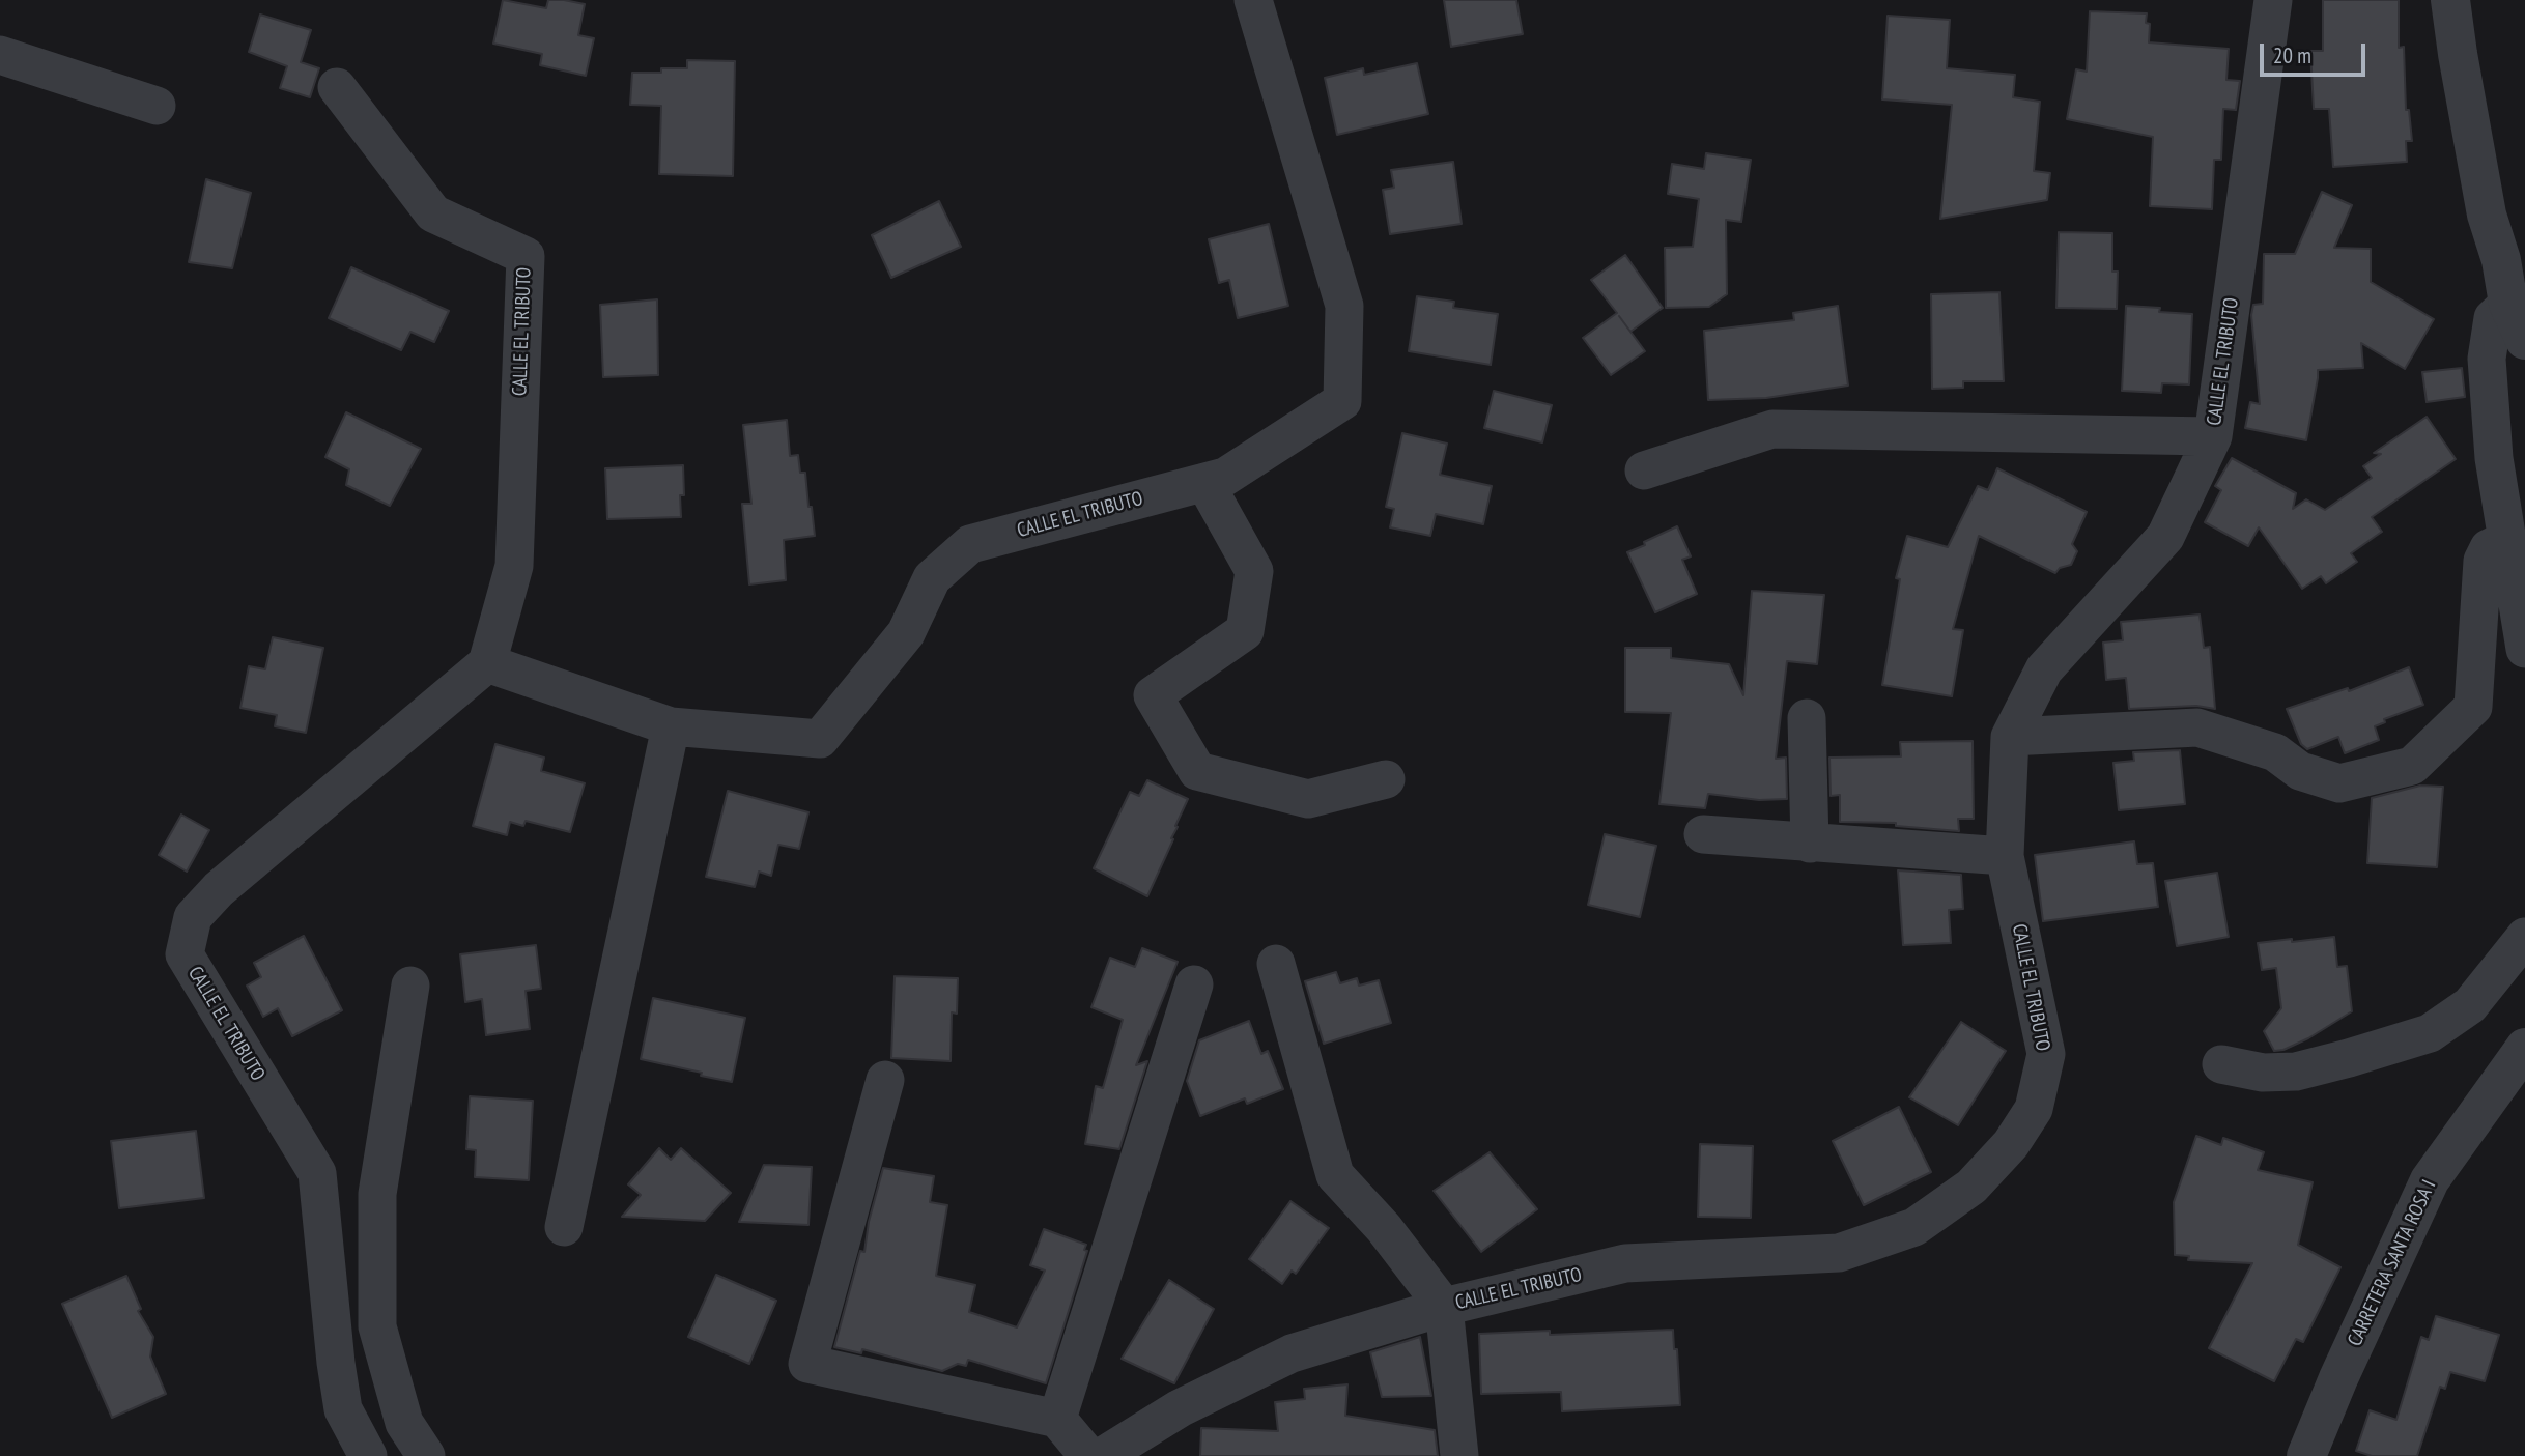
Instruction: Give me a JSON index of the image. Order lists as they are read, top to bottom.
{
  "streets": {
    "street": ["CALLE EL TRIBUTO", "CARRETERA SANTA ROSA I"]
  },
  "scale_bar": "20 m"
}
